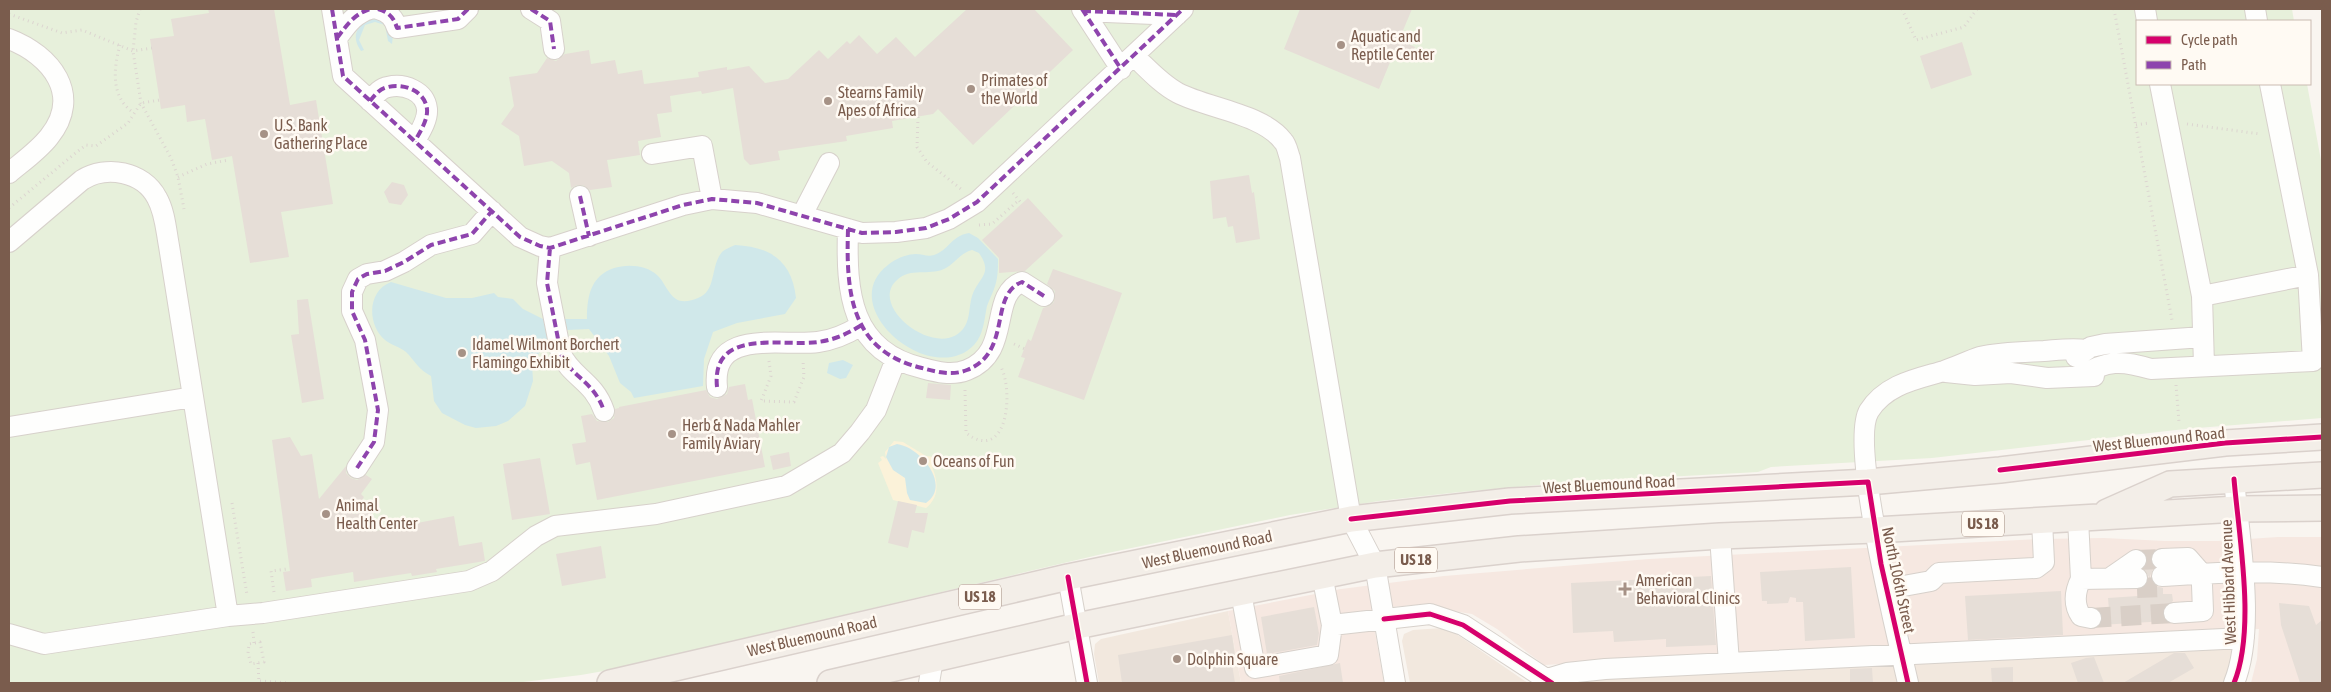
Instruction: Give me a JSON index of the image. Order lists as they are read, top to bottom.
{
  "streets": {
    "main road": ["West Bluemound Road", "US 18"],
    "street": ["North 106th Street", "West Hibbard Avenue"]
  },
  "crossings": [
    ["West Bluemound Road", "North 106th Street"],
    ["US 18", "North 106th Street"],
    ["US 18", "West Hibbard Avenue"]
  ],
  "places": {
    "other": [
      "Aquatic and Reptile Center",
      "Primates of the World",
      "Stearns Family Apes of Africa",
      "U.S. Bank Gathering Place",
      "Idamel Wilmont Borchert Flamingo Exhibit",
      "Herb & Nada Mahler Family Aviary",
      "Oceans of Fun",
      "Animal Health Center",
      "Dolphin Square"
    ],
    "health": ["American Behavioral Clinics"]
  },
  "legend": ["Cycle path", "Path"]
}
